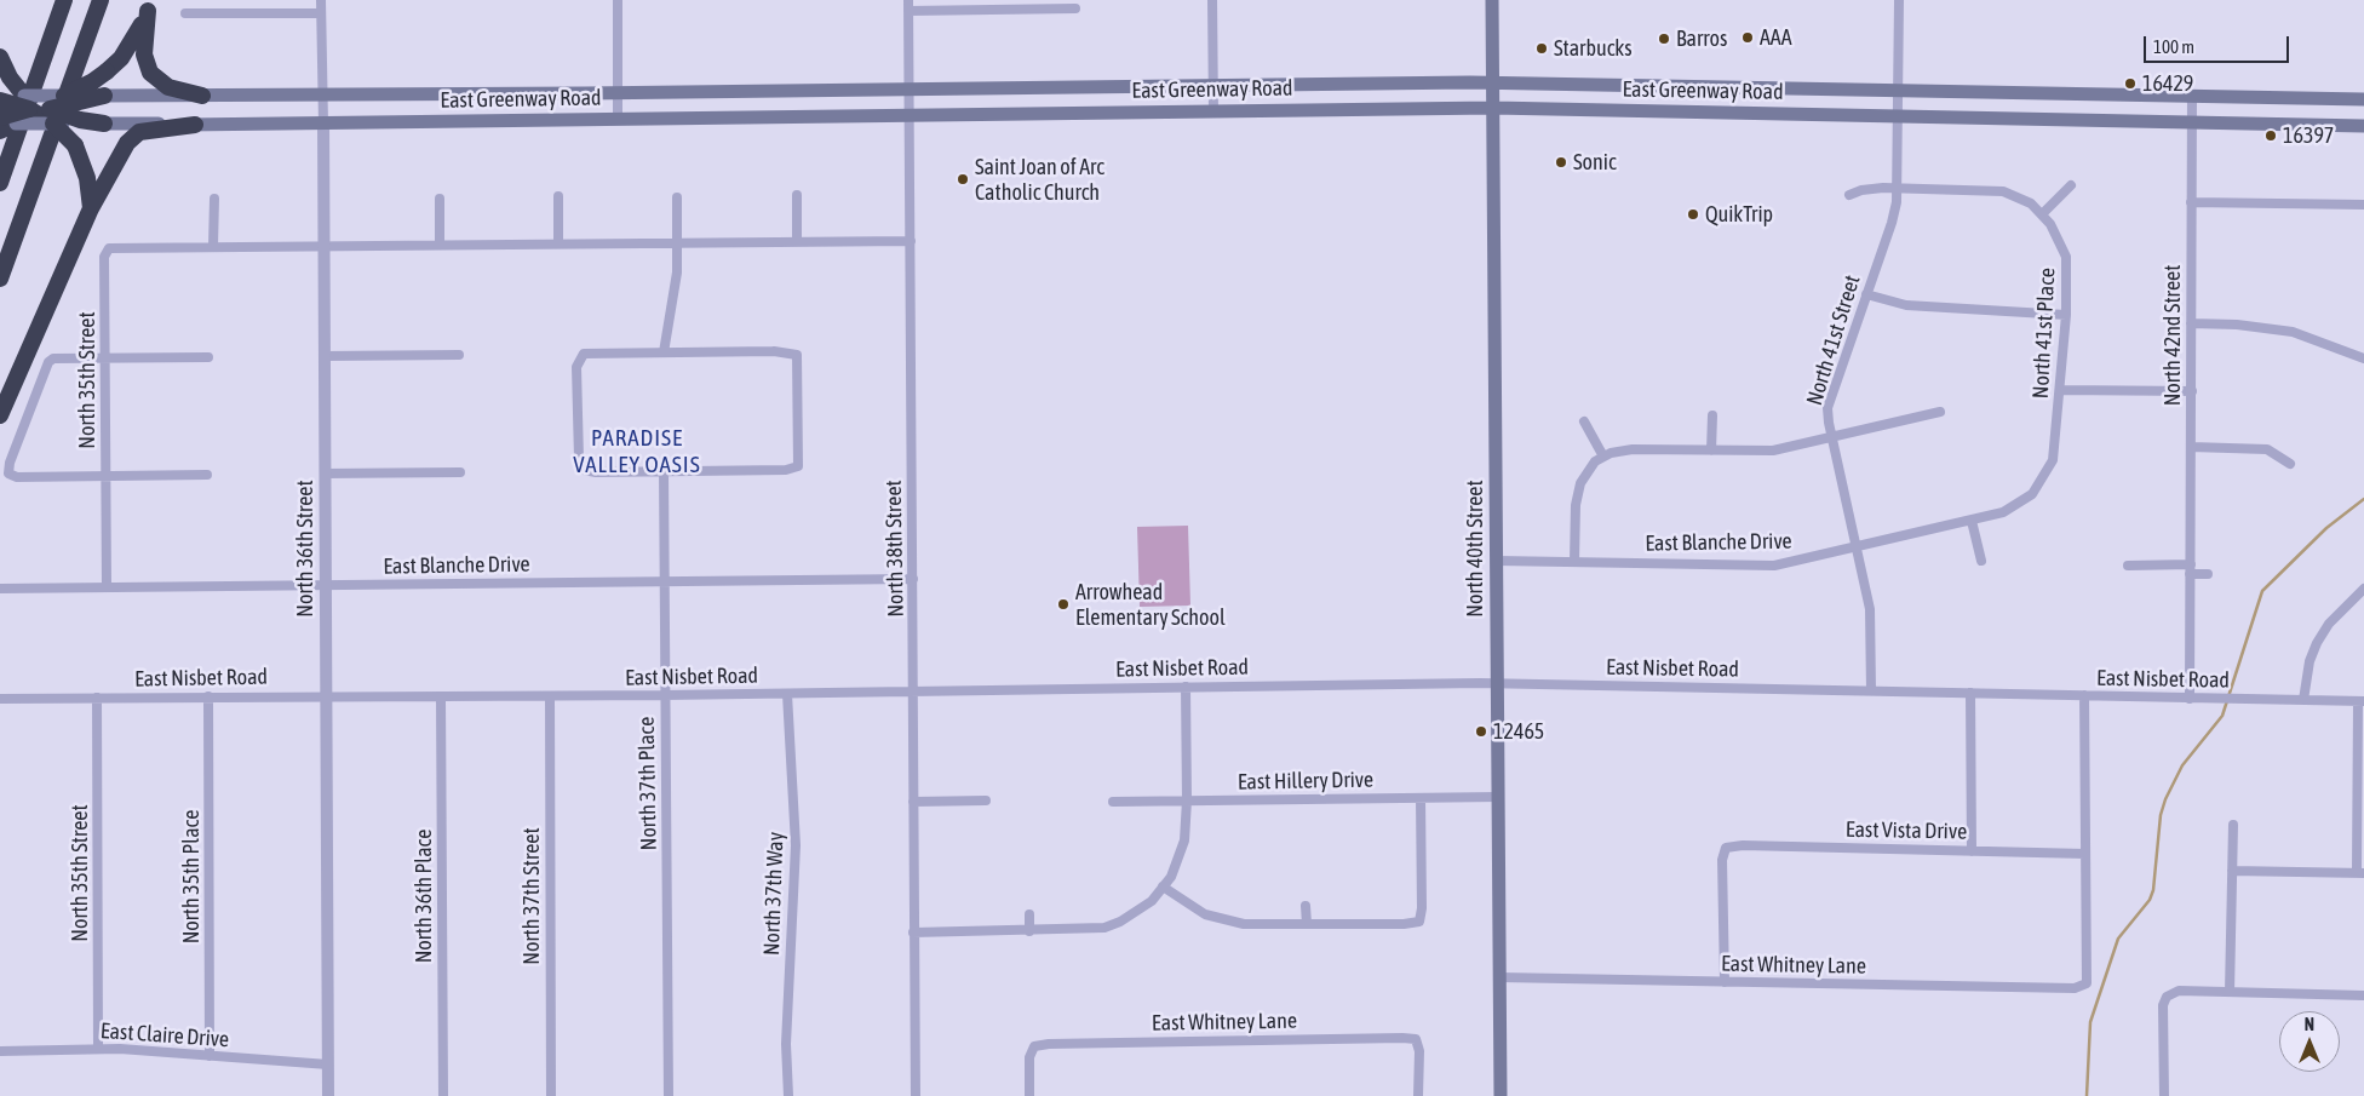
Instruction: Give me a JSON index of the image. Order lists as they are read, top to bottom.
{
  "streets": {
    "main road": ["East Greenway Road", "North 40th Street"],
    "street": [
      "North 41st Place",
      "North 42nd Street",
      "North 41st Street",
      "North 35th Street",
      "East Blanche Drive",
      "North 36th Street",
      "North 38th Street",
      "East Nisbet Road",
      "East Hillery Drive",
      "North 37th Place",
      "East Vista Drive",
      "North 35th Place",
      "North 37th Way",
      "North 36th Place",
      "North 37th Street",
      "East Whitney Lane",
      "East Claire Drive"
    ]
  },
  "crossings": [
    ["East Greenway Road", "North 42nd Street"],
    ["East Greenway Road", "North 41st Street"],
    ["East Greenway Road", "North 36th Street"],
    ["East Greenway Road", "North 38th Street"],
    ["East Greenway Road", "North 40th Street"],
    ["North 41st Place", "East Blanche Drive"],
    ["North 42nd Street", "East Nisbet Road"],
    ["North 41st Street", "East Blanche Drive"],
    ["North 41st Street", "East Nisbet Road"],
    ["North 35th Street", "East Blanche Drive"],
    ["North 35th Street", "East Nisbet Road"],
    ["North 35th Street", "East Claire Drive"],
    ["East Blanche Drive", "North 36th Street"],
    ["East Blanche Drive", "North 38th Street"],
    ["East Blanche Drive", "North 40th Street"],
    ["East Blanche Drive", "North 37th Place"],
    ["North 36th Street", "East Nisbet Road"],
    ["North 36th Street", "East Claire Drive"],
    ["North 38th Street", "East Nisbet Road"],
    ["North 40th Street", "East Nisbet Road"],
    ["North 40th Street", "East Hillery Drive"],
    ["North 40th Street", "East Whitney Lane"],
    ["East Nisbet Road", "North 37th Place"],
    ["East Nisbet Road", "North 35th Place"],
    ["East Nisbet Road", "North 37th Way"],
    ["East Nisbet Road", "North 36th Place"],
    ["East Nisbet Road", "North 37th Street"],
    ["East Vista Drive", "East Whitney Lane"],
    ["North 35th Place", "East Claire Drive"]
  ],
  "districts": ["PARADISE VALLEY OASIS"],
  "places": [
    "AAA",
    "Barros",
    "Starbucks",
    "16429",
    "16397",
    "Sonic",
    "Saint Joan of Arc Catholic Church",
    "QuikTrip",
    "Arrowhead Elementary School",
    "12465"
  ],
  "scale_bar": "100 m",
  "north": "top"
}
